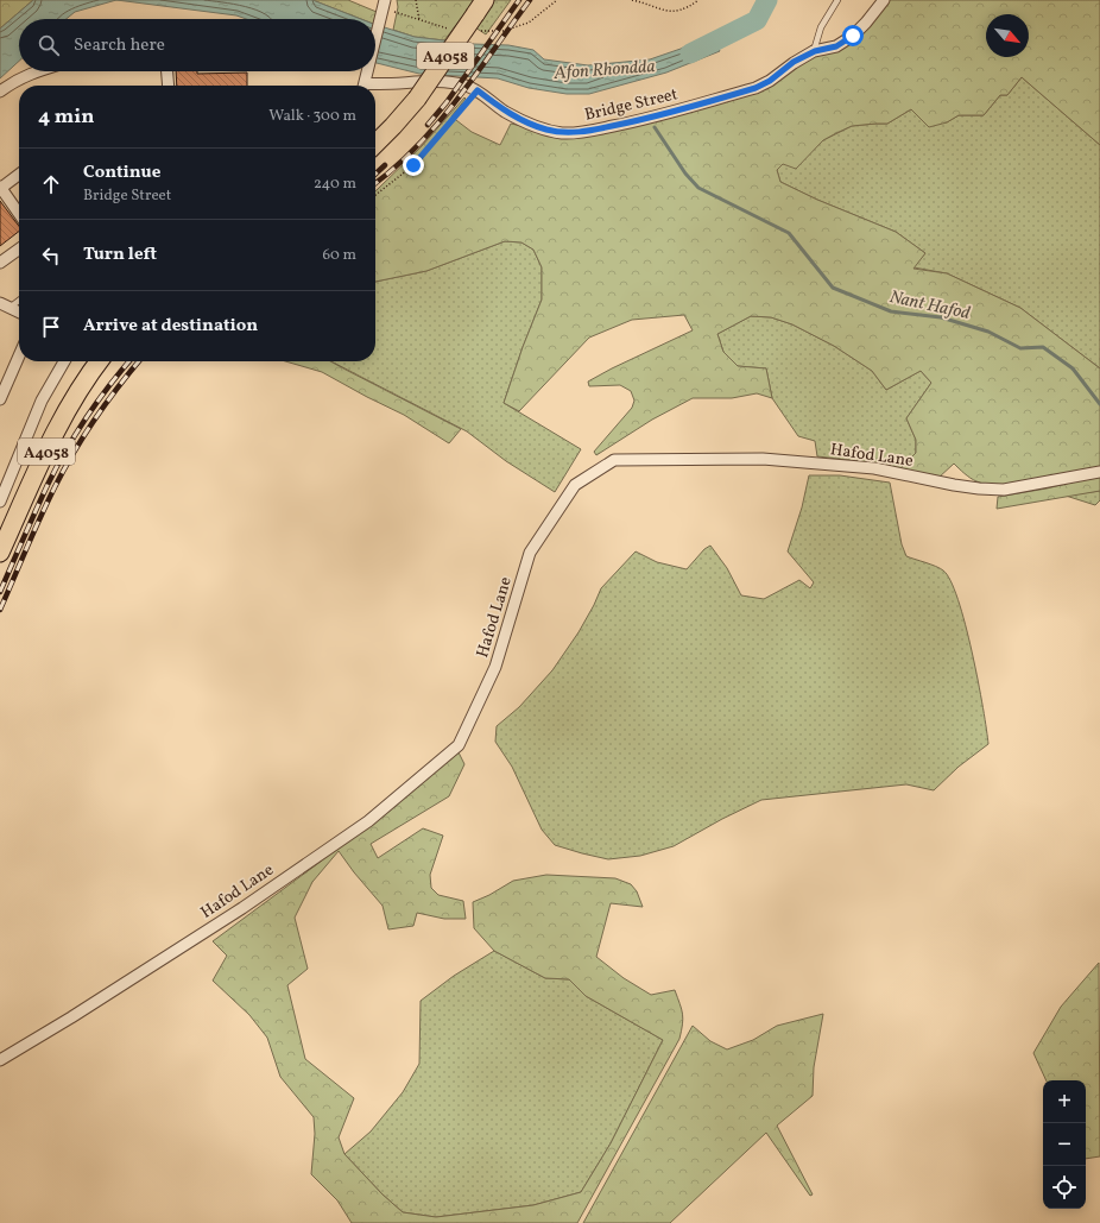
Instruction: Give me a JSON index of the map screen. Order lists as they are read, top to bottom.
{
  "streets": {
    "main road": ["A4058"],
    "street": ["Bridge Street", "Hafod Lane"]
  },
  "water": ["Afon Rhondda", "Nant Hafod"],
  "north": "bottom right",
  "page": {
    "search": "Search here",
    "heading": ["4 min", "Walk · 300 m"],
    "list": [
      ["Continue", "Bridge Street", "240 m"],
      ["Turn left", "60 m"],
      "Arrive at destination"
    ],
    "map_buttons": ["+", "−"]
  }
}
